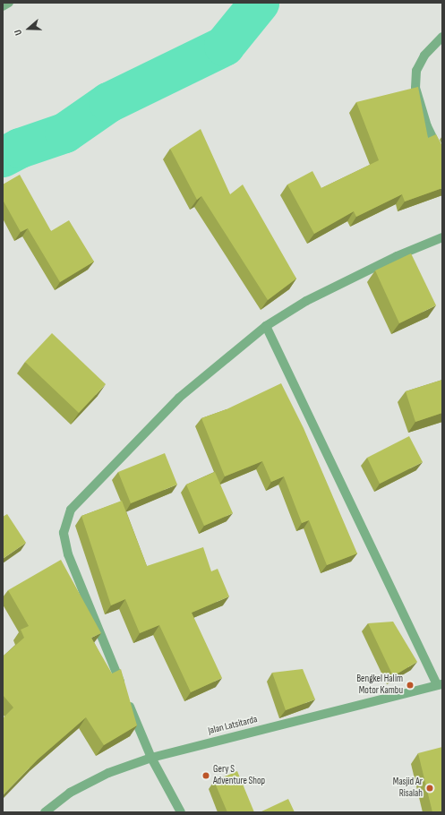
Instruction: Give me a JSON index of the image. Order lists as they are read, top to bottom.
{
  "streets": {
    "street": ["Jalan Latsitarda"]
  },
  "places": ["Bengkel Halim Motor Kambu", "Gery S Adventure Shop", "Masjid Ar Risalah"],
  "north": "left"
}
